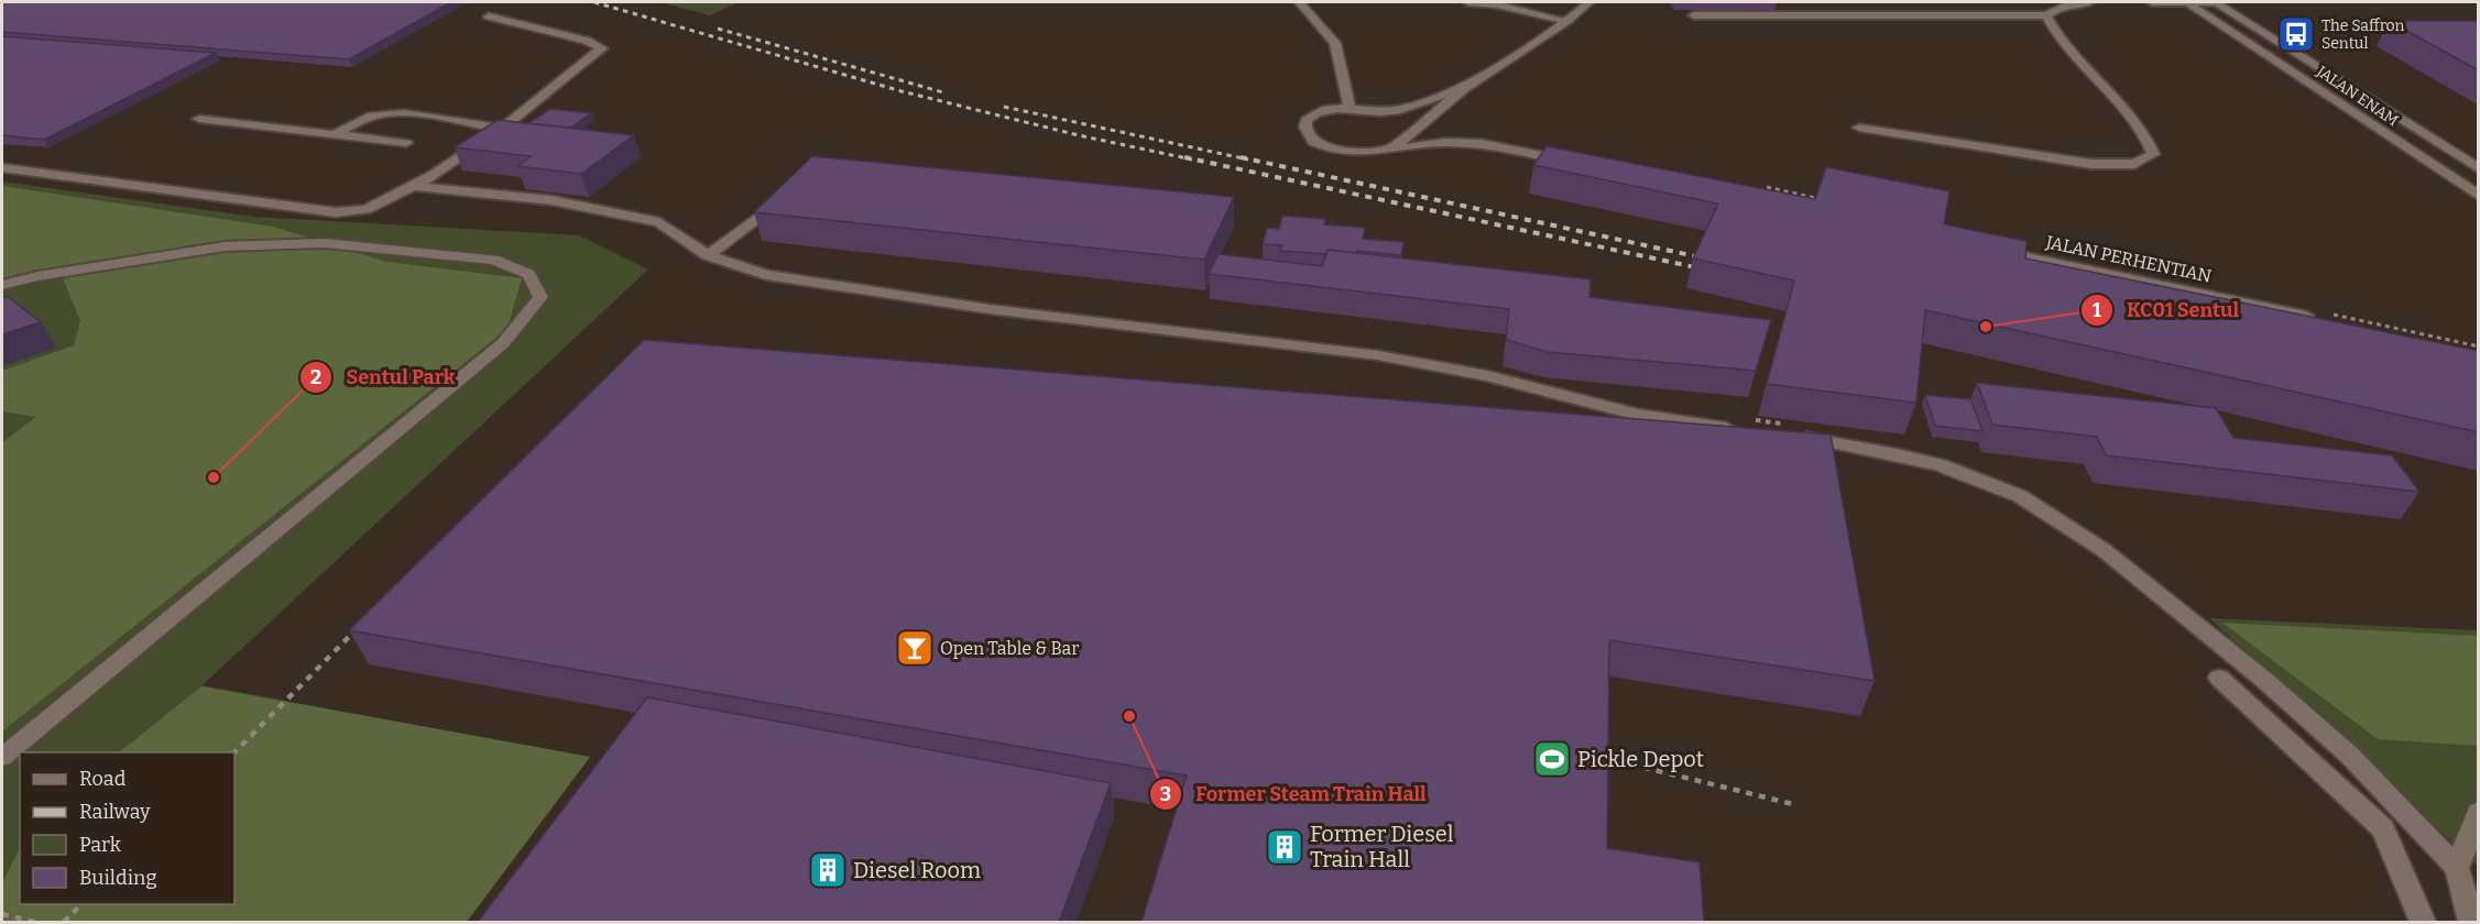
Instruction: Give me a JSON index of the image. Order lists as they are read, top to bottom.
{
  "streets": {
    "street": ["JALAN ENAM", "JALAN PERHENTIAN"]
  },
  "places": {
    "bus stop": ["The Saffron Sentul"],
    "other": ["KC01 Sentul", "Sentul Park", "Former Steam Train Hall"],
    "bar": ["Open Table & Bar"],
    "sports": ["Pickle Depot"],
    "building": ["Former Diesel Train Hall", "Diesel Room"]
  },
  "legend": [
    "Road",
    "Railway",
    "Park",
    "Building"
  ]
}
